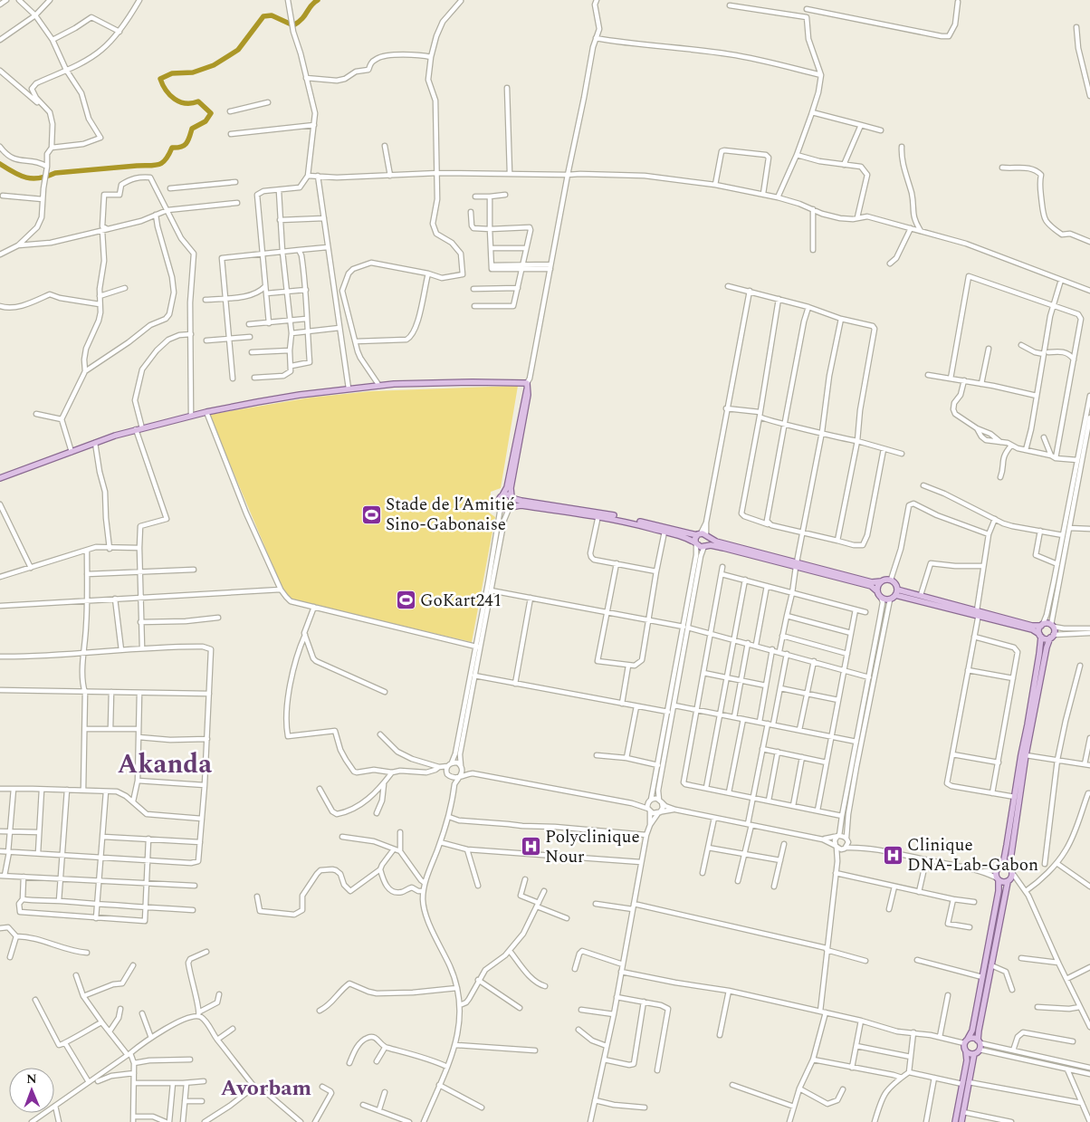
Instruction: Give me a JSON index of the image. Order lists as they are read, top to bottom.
{
  "districts": ["Akanda", "Avorbam"],
  "places": {
    "sports": ["Stade de l’Amitié Sino-Gabonaise", "GoKart241"],
    "hospital": ["Polyclinique Nour", "Clinique DNA-Lab-Gabon"]
  },
  "north": "top"
}
